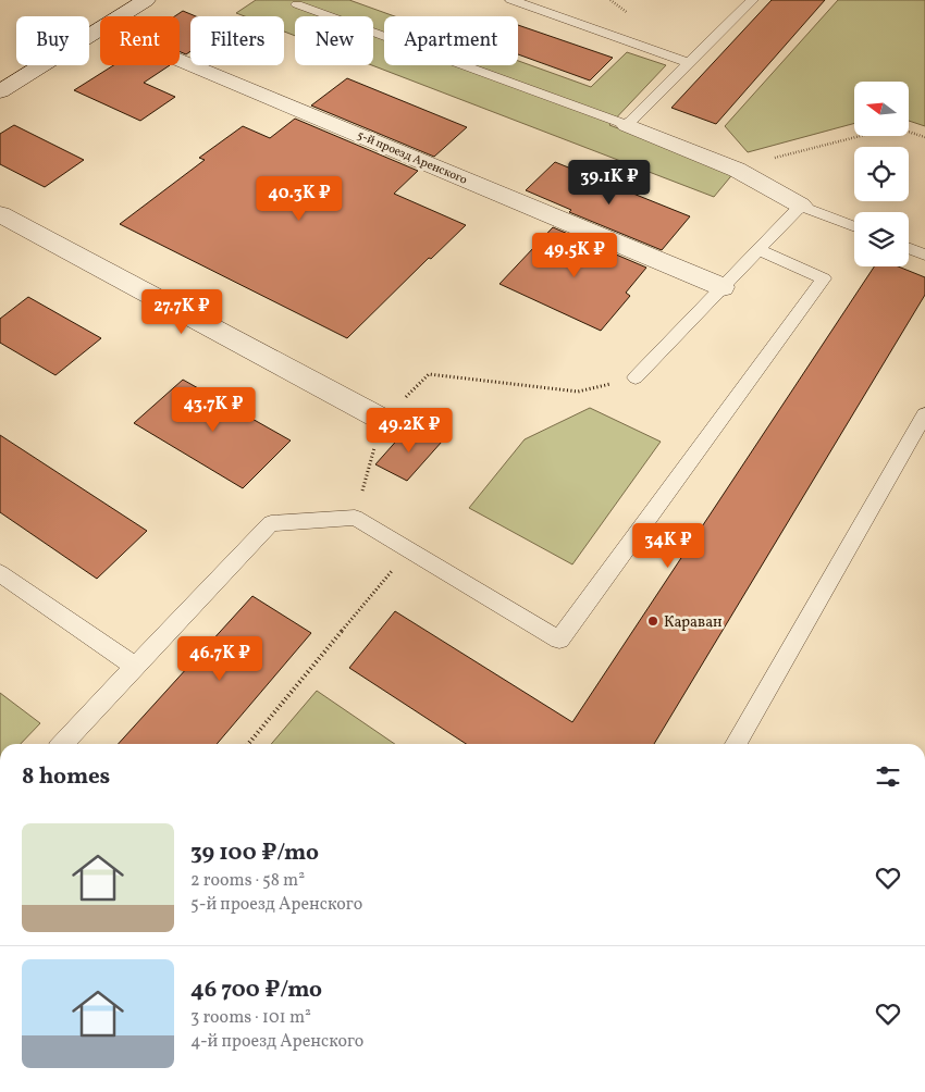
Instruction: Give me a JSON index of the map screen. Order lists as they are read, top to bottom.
{
  "streets": {
    "street": ["5-й проезд Аренского"]
  },
  "places": ["Караван"],
  "north": "left",
  "page": {
    "chip": [
      "Buy",
      "Rent",
      "Filters",
      "New",
      "Apartment"
    ],
    "price": [
      "39.1K ₽",
      "40.3K ₽",
      "49.5K ₽",
      "27.7K ₽",
      "43.7K ₽",
      "49.2K ₽",
      "34K ₽",
      "46.7K ₽"
    ],
    "heading": "8 homes",
    "list": [
      {
        "name": "39 100 ₽/mo",
        "note": "2 rooms · 58 m² · 5-й проезд Аренского"
      },
      {
        "name": "46 700 ₽/mo",
        "note": "3 rooms · 101 m² · 4-й проезд Аренского"
      }
    ]
  }
}
